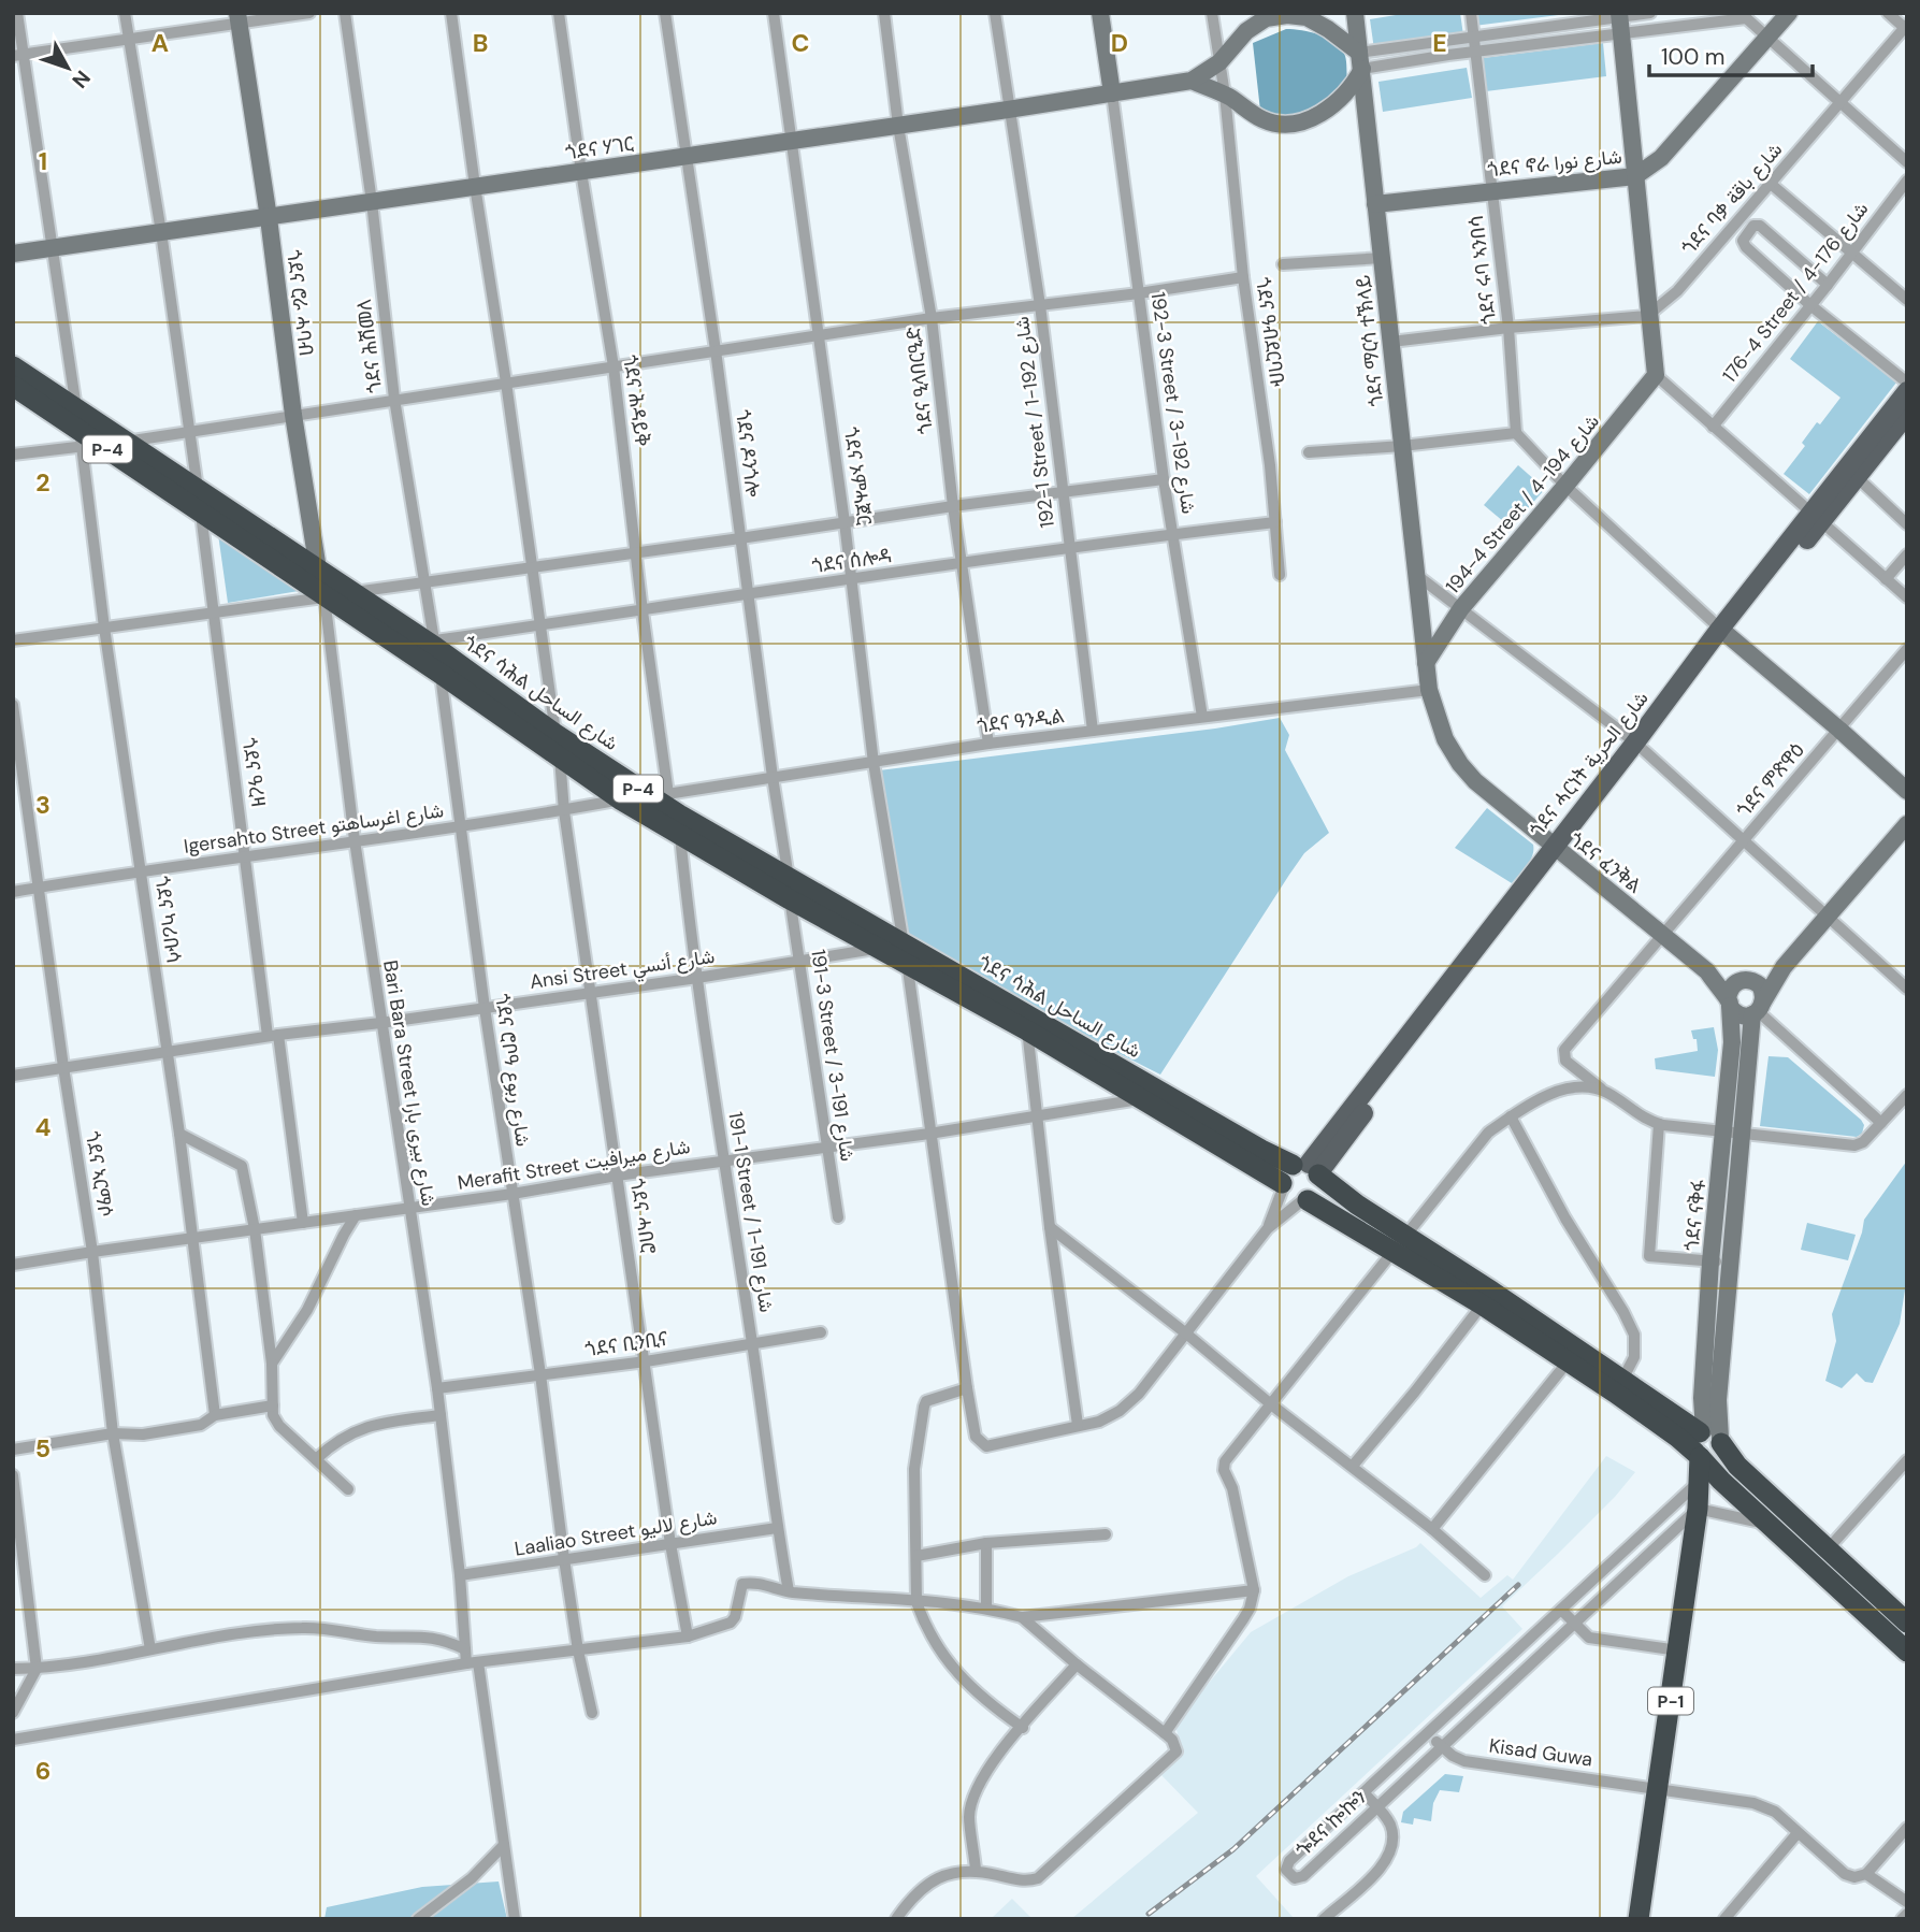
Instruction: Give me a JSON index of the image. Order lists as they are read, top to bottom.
{
  "streets": {
    "highway": ["P-4", "ጎደና ሳሕል شارع الساحل", "P-1"],
    "main road": ["ጎደና ሓርነት شارع الحرية"],
    "street": [
      "ጎደና ሃገር",
      "ጎደና ኖራ شارع نورا",
      "ጎደና ባቃ شارع باقة",
      "ጎደና ሩባ ኣንበሳ",
      "176-4 Street / شارع 176-4",
      "ጎደና ሮራ ሓባብ",
      "ጎደና ዓብደርባቡ",
      "ጎደና ማርሳ ተኽላይ",
      "ጎደና ሕሽመለ",
      "ጎደና ዒላበርዒድ",
      "ጎደና ሕዳይቅ",
      "192-3 Street / شارع 192-3",
      "192-1 Street / شارع 192-1",
      "ጎደና ዶንጎሎ",
      "ጎደና ኦምሓጀር",
      "194-4 Street / شارع 194-4",
      "ጎደና ሰሎዳ",
      "ጎደና ዓንዲል",
      "ጎደና ዓረዛ",
      "ጎደና ምጽዋዕ",
      "Igersahto Street شارع اغرساهتو",
      "ጎደና ፈንቅል",
      "ጎደና ካሪቡሳ",
      "Ansi Street شارع أنسي",
      "191-3 Street / شارع 191-3",
      "ጎደና ሮቦዓ شارع ربوع",
      "Bari Bara Street شارع بيرى بارا",
      "Merafit Street شارع ميرافيت",
      "ጎደና ኣርማሶ",
      "191-1 Street / شارع 191-1",
      "ጎደና ናቅፋ",
      "ጎደና ሓበሮ",
      "ጎደና ቢንቢና",
      "Laaliao Street شارع لاليو",
      "Kisad Guwa",
      "ጐደና ኰኰን"
    ]
  },
  "crossings": [
    ["ጎደና ሃገር", "ጎደና ሮራ ሓባብ"],
    ["ጎደና ሃገር", "ጎደና ሕሽመለ"],
    ["ጎደና ሃገር", "ጎደና ዒላበርዒድ"],
    ["ጎደና ሃገር", "ጎደና ሕዳይቅ"],
    ["ጎደና ሃገር", "192-3 Street / شارع 192-3"],
    ["ጎደና ሃገር", "192-1 Street / شارع 192-1"],
    ["ጎደና ሃገር", "ጎደና ዶንጎሎ"],
    ["ጎደና ሃገር", "ጎደና ኦምሓጀር"],
    ["ጎደና ሃገር", "ጎደና ዓረዛ"],
    ["ጎደና ሃገር", "ጎደና ካሪቡሳ"],
    ["ጎደና ሃገር", "ጎደና ሓበሮ"],
    ["ጎደና ኖራ شارع نورا", "ጎደና ሩባ ኣንበሳ"],
    ["ጎደና ኖራ شارع نورا", "ጎደና ማርሳ ተኽላይ"],
    ["ጎደና ሮራ ሓባብ", "ጎደና ሳሕል شارع الساحل"],
    ["ጎደና ሮራ ሓባብ", "Bari Bara Street شارع بيرى بارا"],
    ["ጎደና ዓብደርባቡ", "ጎደና ማርሳ ተኽላይ"],
    ["ጎደና ዓብደርባቡ", "ጎደና ሰሎዳ"],
    ["ጎደና ማርሳ ተኽላይ", "194-4 Street / شارع 194-4"],
    ["ጎደና ማርሳ ተኽላይ", "ጎደና ፈንቅል"],
    ["ጎደና ሕሽመለ", "ጎደና ሰሎዳ"],
    ["ጎደና ሕሽመለ", "ጎደና ሳሕል شارع الساحل"],
    ["ጎደና ሕሽመለ", "ጎደና ሮቦዓ شارع ربوع"],
    ["ጎደና ዒላበርዒድ", "ጎደና ሰሎዳ"],
    ["ጎደና ዒላበርዒድ", "ጎደና ዓንዲል"],
    ["ጎደና ሕዳይቅ", "ጎደና ሰሎዳ"],
    ["ጎደና ሕዳይቅ", "ጎደና ሳሕል شارع الساحل"],
    ["ጎደና ሕዳይቅ", "ጎደና ዓንዲል"],
    ["192-3 Street / شارع 192-3", "ጎደና ሰሎዳ"],
    ["192-3 Street / شارع 192-3", "ጎደና ዓንዲል"],
    ["192-1 Street / شارع 192-1", "ጎደና ሰሎዳ"],
    ["192-1 Street / شارع 192-1", "ጎደና ዓንዲል"],
    ["P-4", "ጎደና ሳሕል شارع الساحل"],
    ["P-4", "ጎደና ዓረዛ"],
    ["P-4", "ጎደና ካሪቡሳ"],
    ["ጎደና ዶንጎሎ", "ጎደና ሰሎዳ"],
    ["ጎደና ዶንጎሎ", "ጎደና ሳሕል شارع الساحل"],
    ["ጎደና ዶንጎሎ", "ጎደና ዓንዲል"],
    ["ጎደና ዶንጎሎ", "191-3 Street / شارع 191-3"],
    ["ጎደና ኦምሓጀር", "ጎደና ሰሎዳ"],
    ["ጎደና ኦምሓጀር", "ጎደና ሳሕል شارع الساحل"],
    ["ጎደና ኦምሓጀር", "ጎደና ዓንዲል"],
    ["ጎደና ኦምሓጀር", "Merafit Street شارع ميرافيت"],
    ["194-4 Street / شارع 194-4", "ጎደና ፈንቅል"],
    ["ጎደና ሰሎዳ", "ጎደና ሳሕል شارع الساحل"],
    ["ጎደና ሰሎዳ", "ጎደና ሓበሮ"],
    ["ጎደና ሳሕል شارع الساحل", "ጎደና ዓንዲል"],
    ["ጎደና ሳሕል شارع الساحل", "ጎደና ሓርነት شارع الحرية"],
    ["ጎደና ሳሕል شارع الساحل", "ጎደና ዓረዛ"],
    ["ጎደና ሳሕል شارع الساحل", "Igersahto Street شارع اغرساهتو"],
    ["ጎደና ሳሕል شارع الساحل", "ጎደና ካሪቡሳ"],
    ["ጎደና ሳሕል شارع الساحل", "Ansi Street شارع أنسي"],
    ["ጎደና ሳሕል شارع الساحل", "191-3 Street / شارع 191-3"],
    ["ጎደና ሳሕል شارع الساحل", "ጎደና ሮቦዓ شارع ربوع"],
    ["ጎደና ሳሕል شارع الساحل", "Bari Bara Street شارع بيرى بارا"],
    ["ጎደና ሳሕል شارع الساحل", "Merafit Street شارع ميرافيت"],
    ["ጎደና ሳሕል شارع الساحل", "191-1 Street / شارع 191-1"],
    ["ጎደና ሳሕል شارع الساحل", "ጎደና ሓበሮ"],
    ["ጎደና ዓንዲል", "Igersahto Street شارع اغرساهتو"],
    ["ጎደና ዓንዲል", "ጎደና ፈንቅል"],
    ["ጎደና ሓርነት شارع الحرية", "ጎደና ፈንቅል"],
    ["ጎደና ዓረዛ", "Igersahto Street شارع اغرساهتو"],
    ["ጎደና ዓረዛ", "Ansi Street شارع أنسي"],
    ["ጎደና ዓረዛ", "Merafit Street شارع ميرافيت"],
    ["ጎደና ምጽዋዕ", "ጎደና ፈንቅል"],
    ["Igersahto Street شارع اغرساهتو", "ጎደና ካሪቡሳ"],
    ["Igersahto Street شارع اغرساهتو", "ጎደና ሮቦዓ شارع ربوع"],
    ["Igersahto Street شارع اغرساهتو", "Bari Bara Street شارع بيرى بارا"],
    ["Igersahto Street شارع اغرساهتو", "ጎደና ኣርማሶ"],
    ["Igersahto Street شارع اغرساهتو", "ጎደና ሓበሮ"],
    ["ጎደና ፈንቅል", "ጎደና ናቅፋ"],
    ["ጎደና ካሪቡሳ", "Ansi Street شارع أنسي"],
    ["ጎደና ካሪቡሳ", "Merafit Street شارع ميرافيت"],
    ["Ansi Street شارع أنسي", "191-3 Street / شارع 191-3"],
    ["Ansi Street شارع أنسي", "ጎደና ሮቦዓ شارع ربوع"],
    ["Ansi Street شارع أنسي", "Bari Bara Street شارع بيرى بارا"],
    ["Ansi Street شارع أنسي", "ጎደና ኣርማሶ"],
    ["Ansi Street شارع أنسي", "191-1 Street / شارع 191-1"],
    ["Ansi Street شارع أنسي", "ጎደና ሓበሮ"],
    ["191-3 Street / شارع 191-3", "Merafit Street شارع ميرافيت"],
    ["ጎደና ሮቦዓ شارع ربوع", "Merafit Street شارع ميرافيت"],
    ["ጎደና ሮቦዓ شارع ربوع", "ጎደና ቢንቢና"],
    ["ጎደና ሮቦዓ شارع ربوع", "Laaliao Street شارع لاليو"],
    ["Bari Bara Street شارع بيرى بارا", "Merafit Street شارع ميرافيت"],
    ["Bari Bara Street شارع بيرى بارا", "ጎደና ቢንቢና"],
    ["Bari Bara Street شارع بيرى بارا", "Laaliao Street شارع لاليو"],
    ["Merafit Street شارع ميرافيت", "ጎደና ኣርማሶ"],
    ["Merafit Street شارع ميرافيت", "191-1 Street / شارع 191-1"],
    ["Merafit Street شارع ميرافيت", "ጎደና ሓበሮ"],
    ["191-1 Street / شارع 191-1", "ጎደና ቢንቢና"],
    ["191-1 Street / شارع 191-1", "Laaliao Street شارع لاليو"],
    ["ጎደና ናቅፋ", "P-1"],
    ["ጎደና ሓበሮ", "ጎደና ቢንቢና"],
    ["ጎደና ሓበሮ", "Laaliao Street شارع لاليو"],
    ["P-1", "Kisad Guwa"],
    ["P-1", "ጐደና ኰኰን"],
    ["Kisad Guwa", "ጐደና ኰኰን"]
  ],
  "scale_bar": "100 m",
  "north": "bottom right",
  "grid": {
    "columns": [
      "A",
      "B",
      "C",
      "D",
      "E"
    ],
    "rows": [
      "1",
      "2",
      "3",
      "4",
      "5",
      "6"
    ]
  }
}
